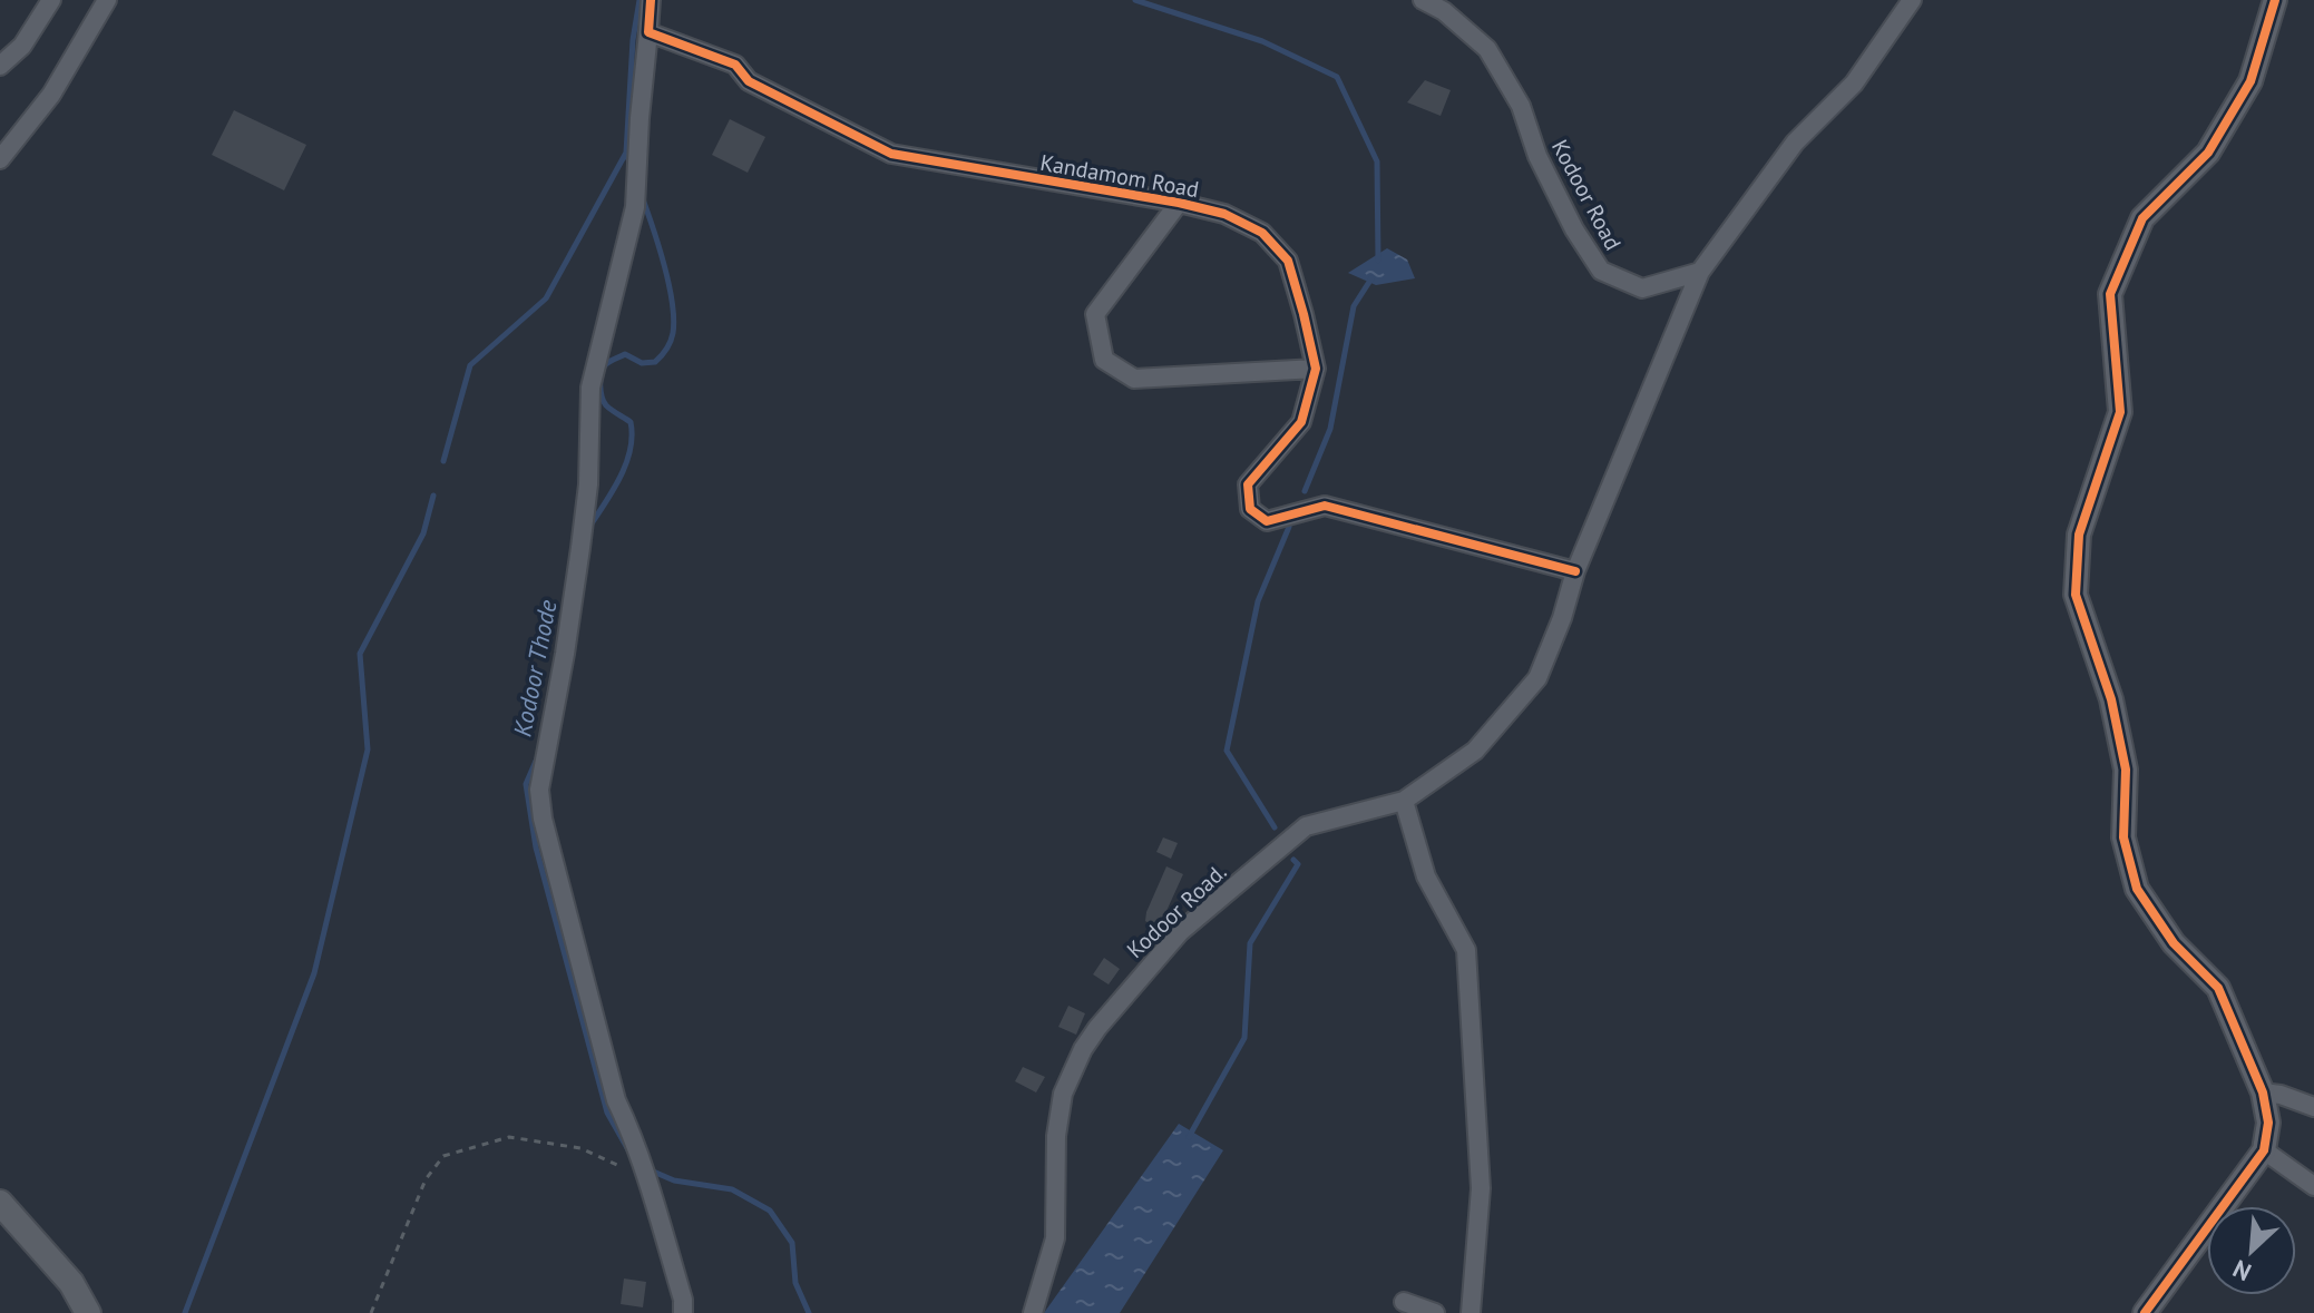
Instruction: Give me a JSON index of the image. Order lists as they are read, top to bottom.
{
  "streets": {
    "street": ["Kandamom Road", "Kodoor Road", "Kodoor Road."]
  },
  "crossings": [
    ["Kandamom Road", "Kodoor Road."],
    ["Kodoor Road", "Kodoor Road."]
  ],
  "water": ["Kodoor Thode"],
  "north": "bottom left"
}
